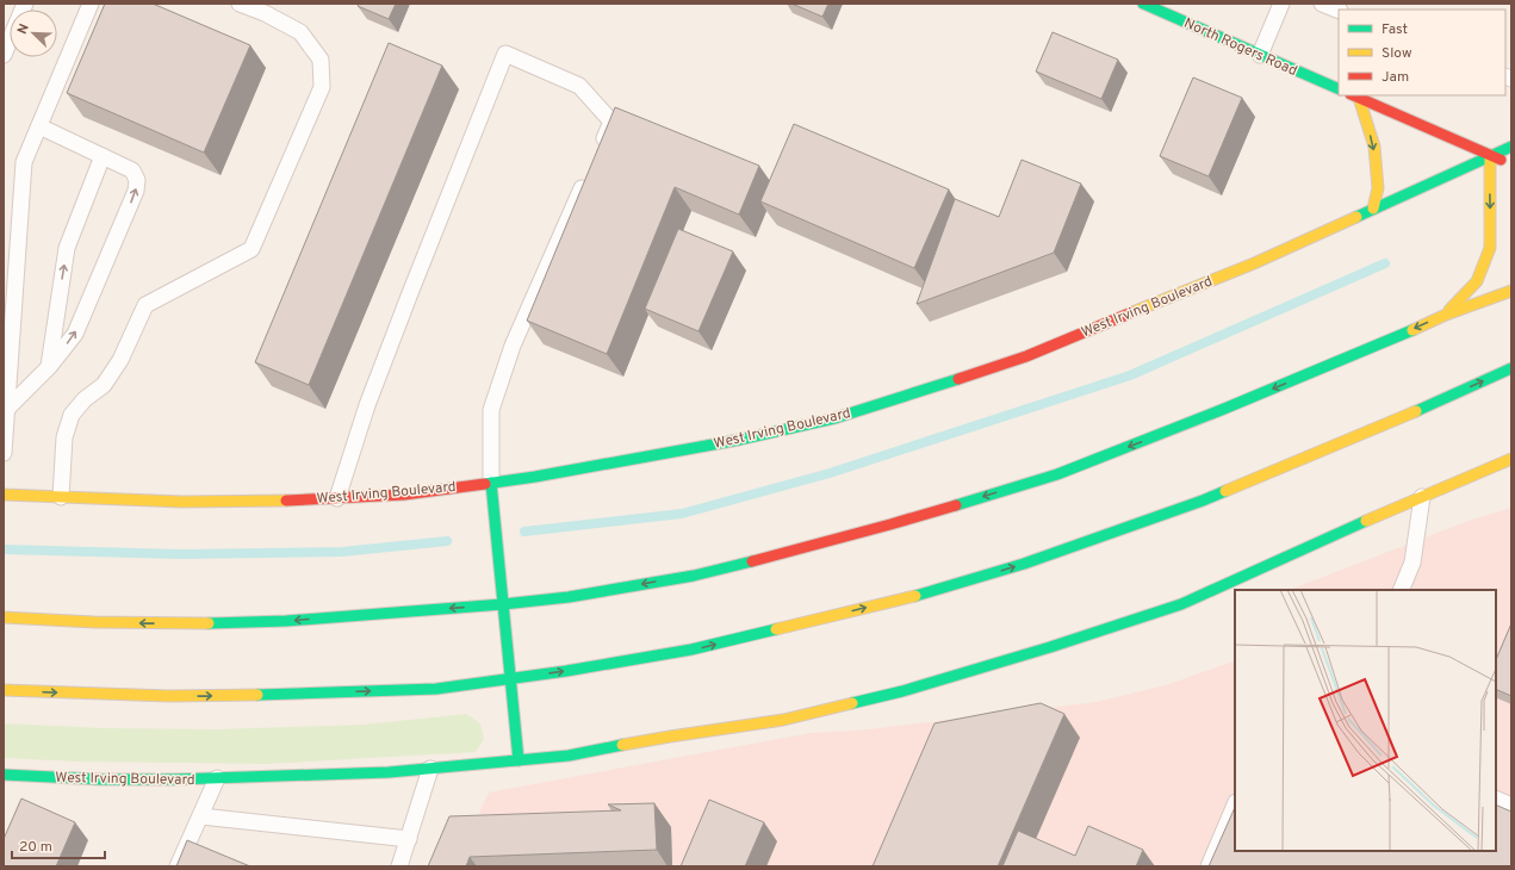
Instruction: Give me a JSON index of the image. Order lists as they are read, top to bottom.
{
  "streets": {
    "street": ["North Rogers Road", "West Irving Boulevard"]
  },
  "legend": ["Fast", "Slow", "Jam"],
  "scale_bar": "20 m",
  "north": "top left"
}
